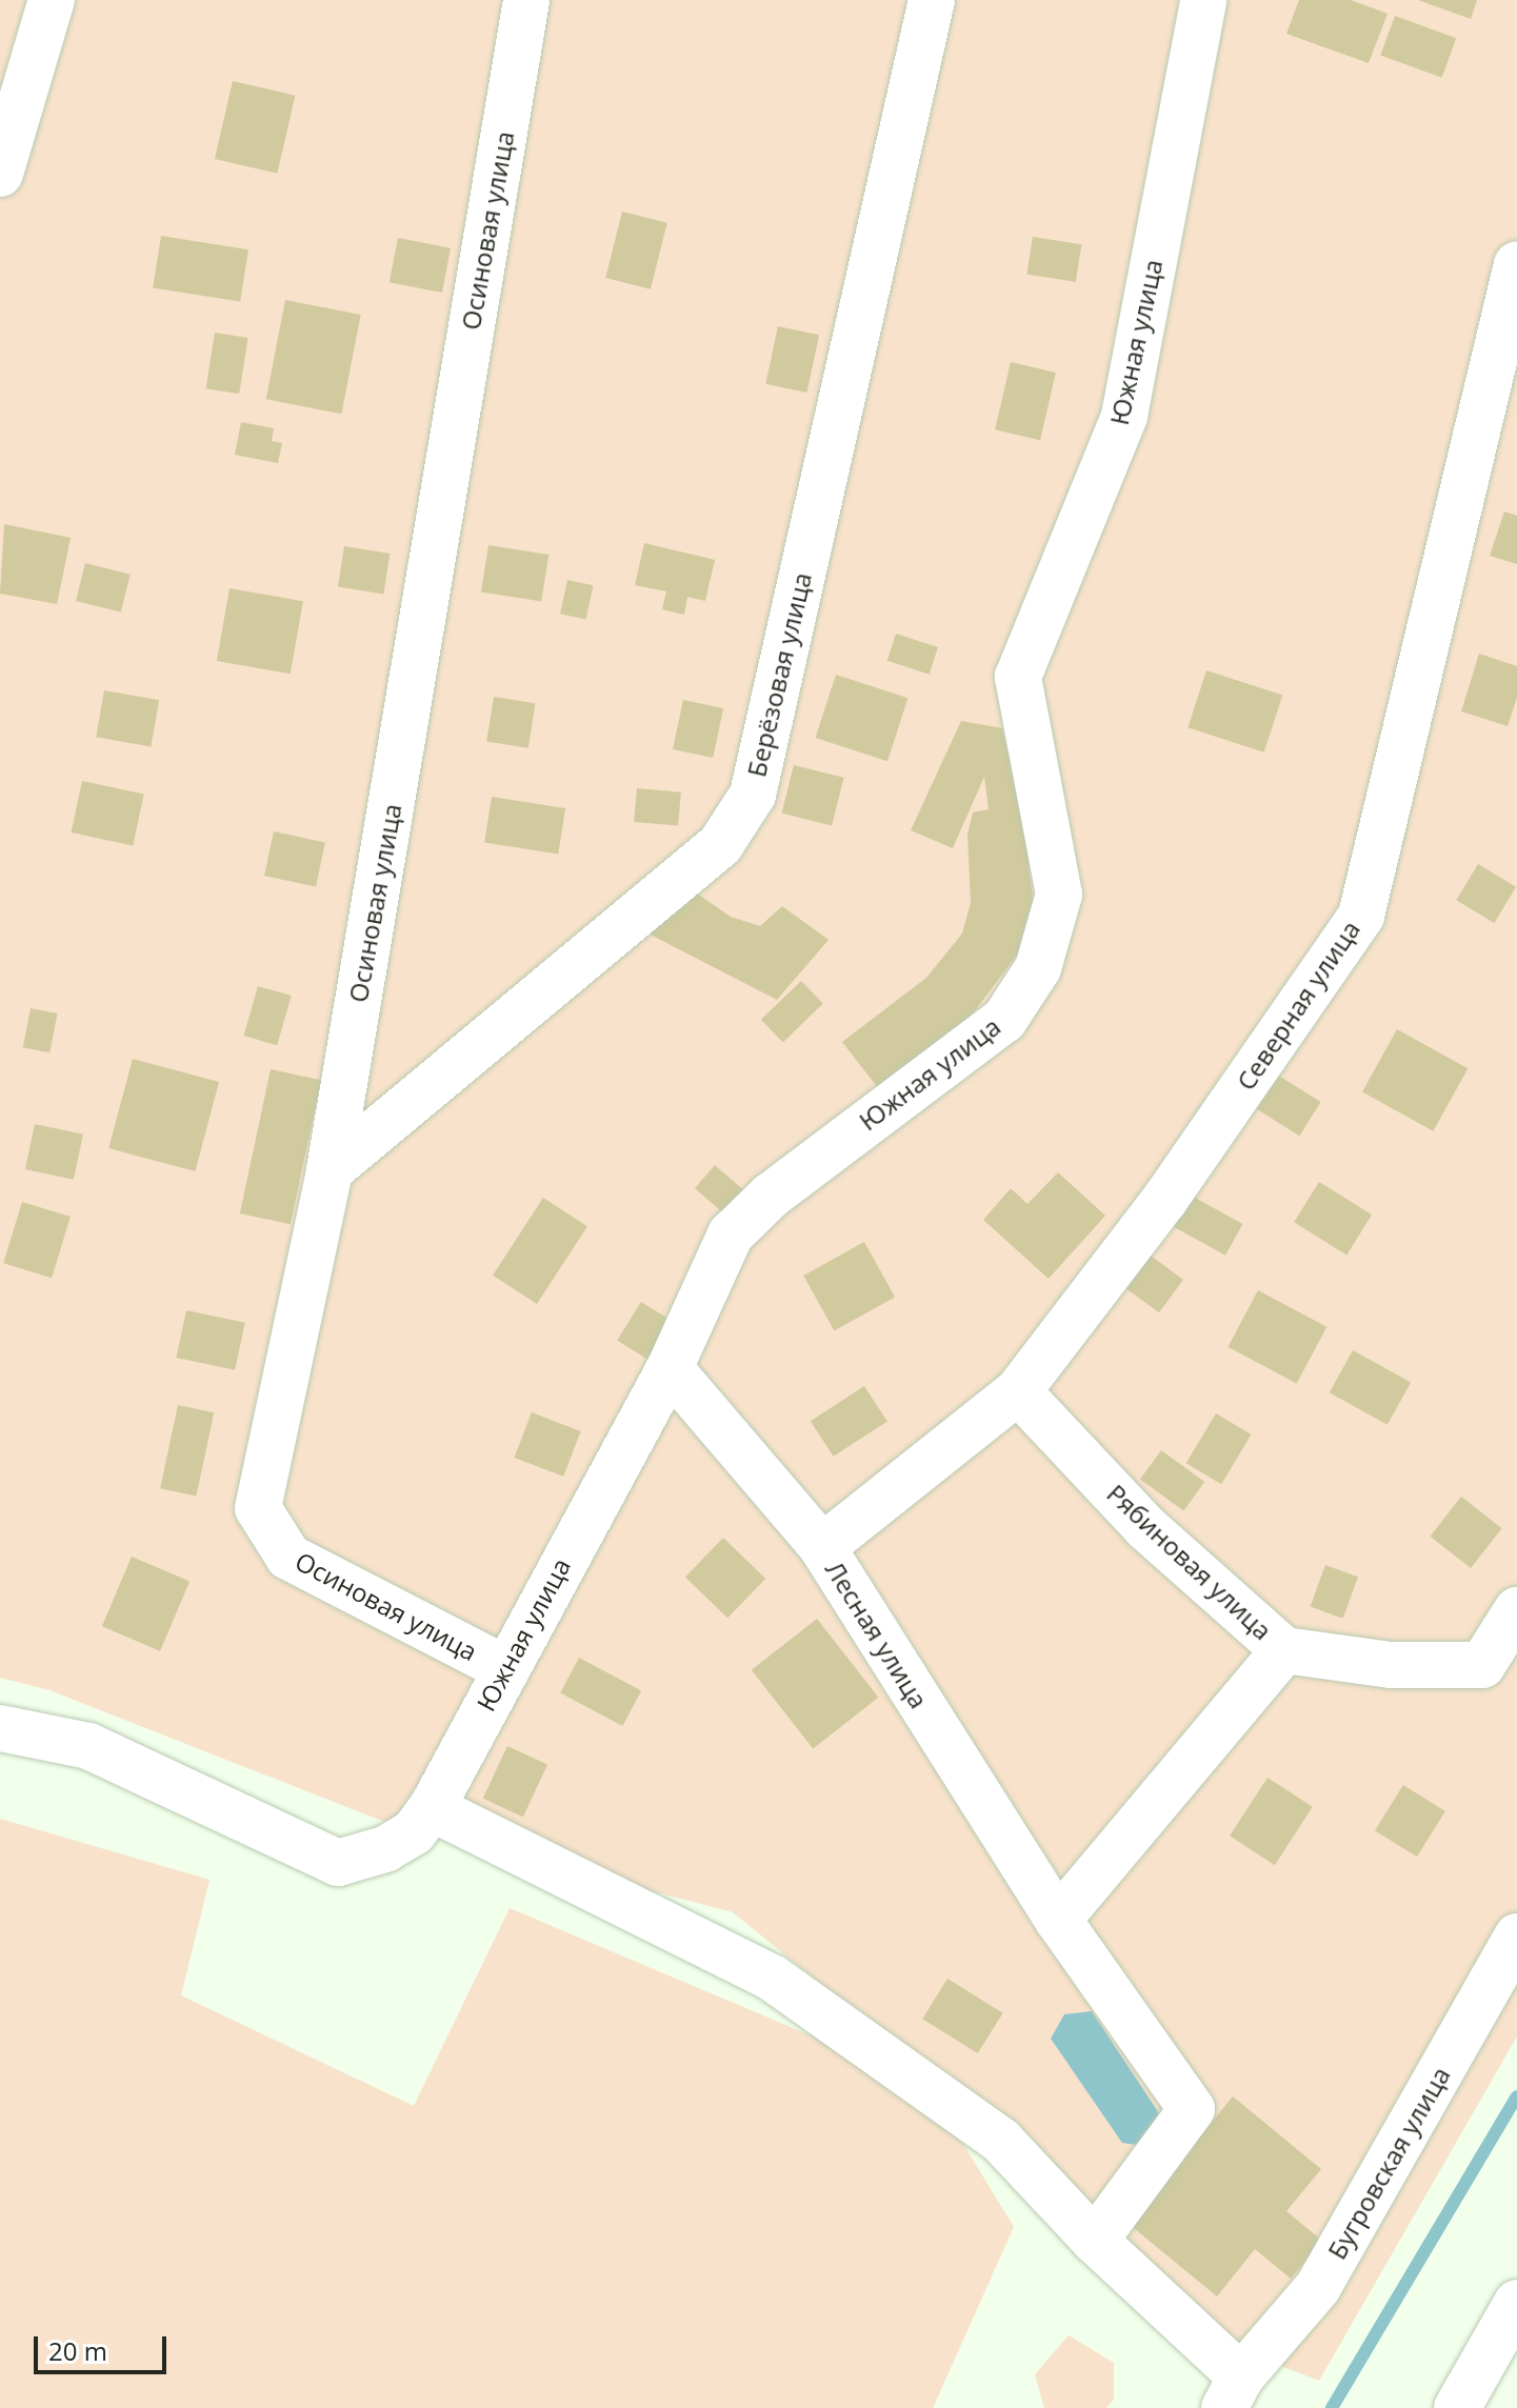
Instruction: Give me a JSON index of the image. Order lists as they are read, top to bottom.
{
  "streets": {
    "street": [
      "Осиновая улица",
      "Южная улица",
      "Берёзовая улица",
      "Северная улица",
      "Рябиновая улица",
      "Лесная улица",
      "Бугровская улица"
    ]
  },
  "crossings": [
    ["Осиновая улица", "Южная улица"],
    ["Осиновая улица", "Берёзовая улица"],
    ["Южная улица", "Лесная улица"],
    ["Северная улица", "Рябиновая улица"],
    ["Северная улица", "Лесная улица"]
  ],
  "scale_bar": "20 m"
}
